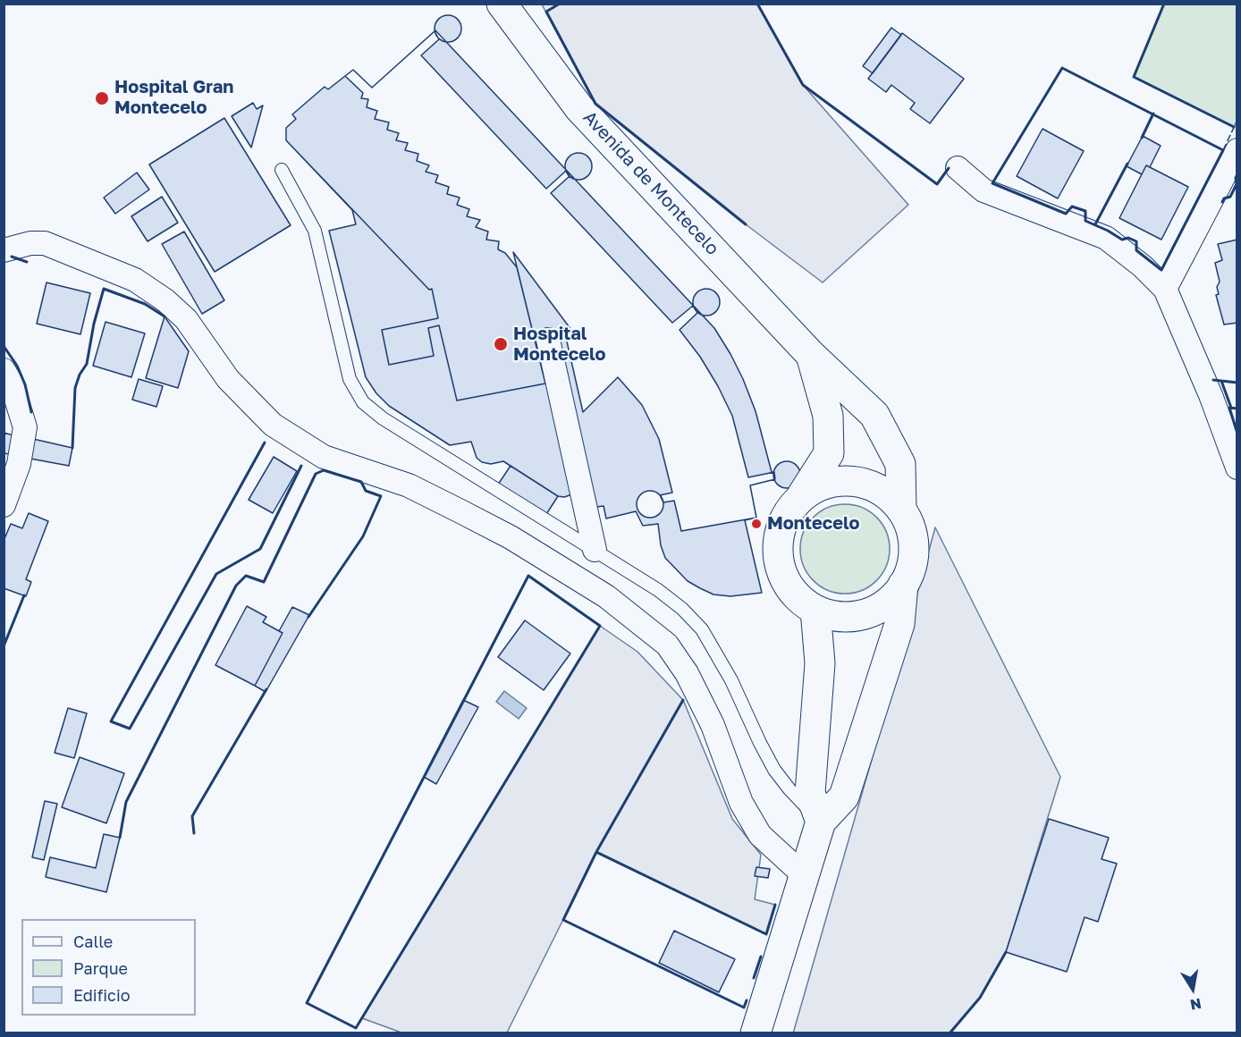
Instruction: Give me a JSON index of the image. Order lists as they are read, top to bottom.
{
  "streets": {
    "street": ["Avenida de Montecelo"]
  },
  "places": ["Hospital Gran Montecelo", "Hospital Montecelo", "Montecelo"],
  "legend": ["Calle", "Parque", "Edificio"],
  "north": "bottom"
}
